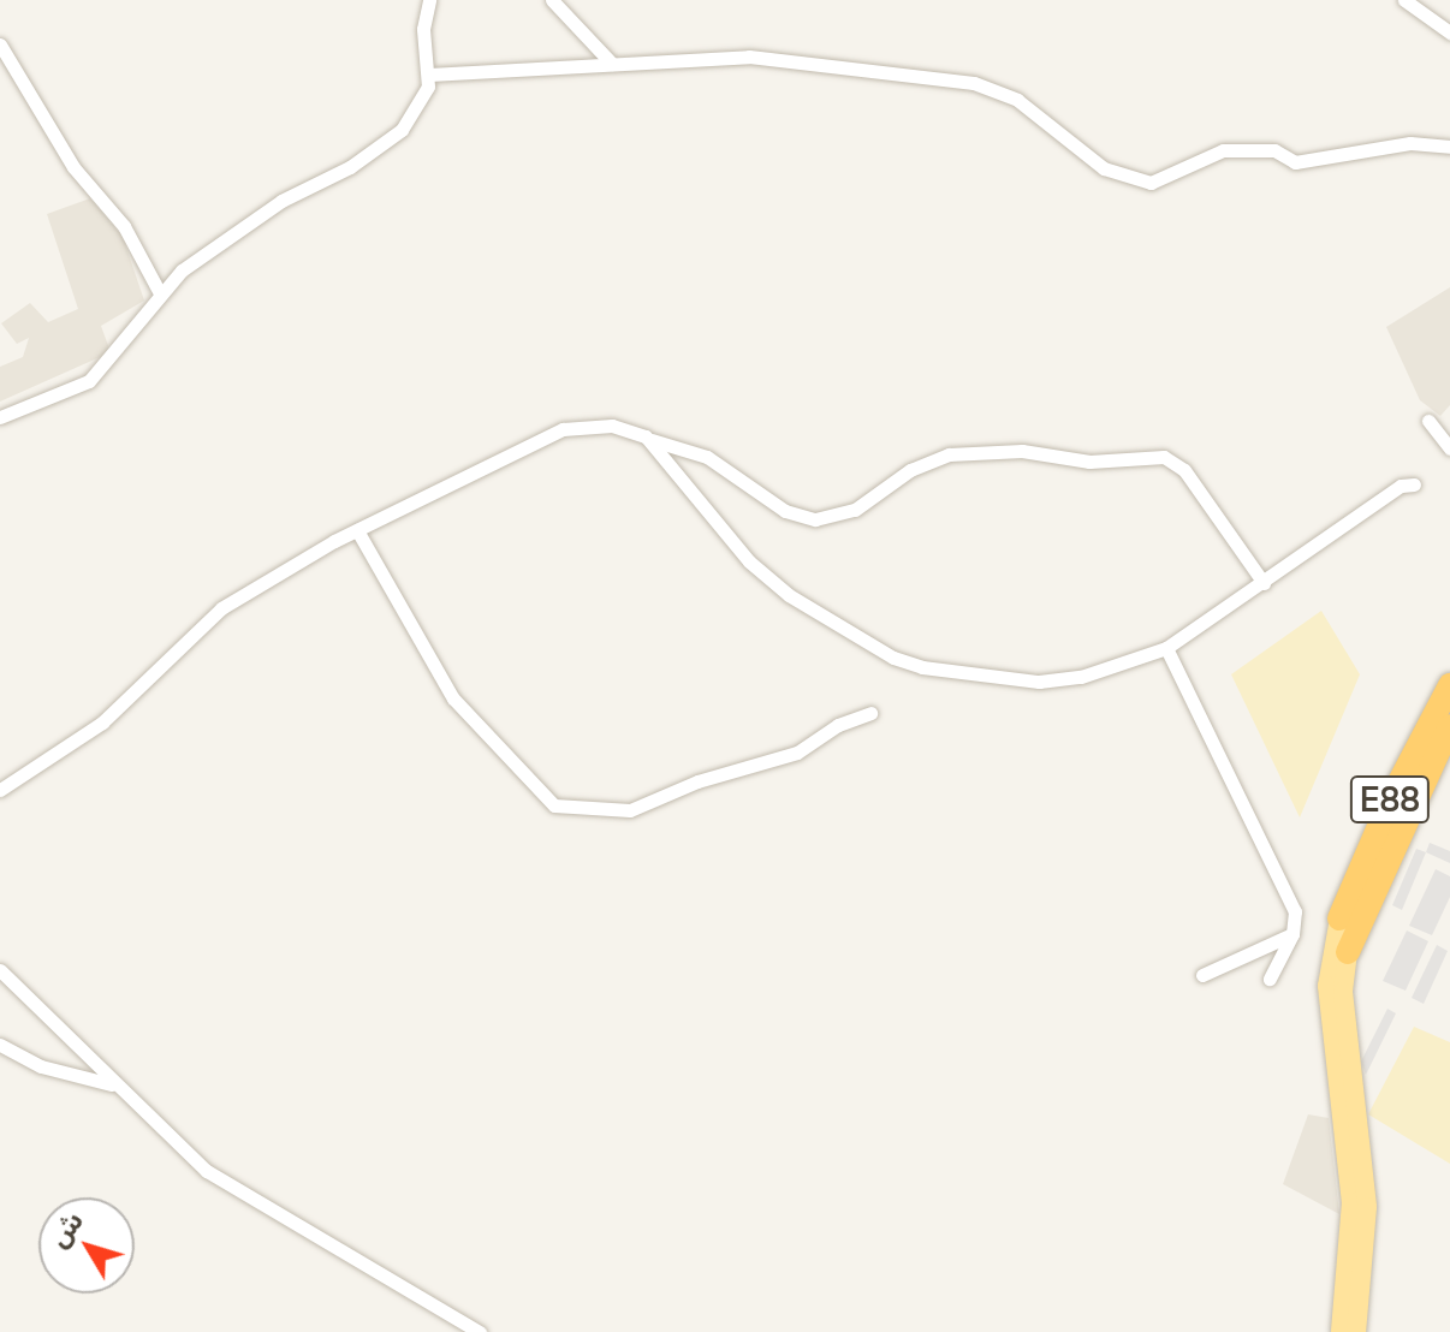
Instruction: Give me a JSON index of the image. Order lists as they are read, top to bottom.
{
  "streets": {
    "highway": ["E88"]
  },
  "north": "top left"
}
